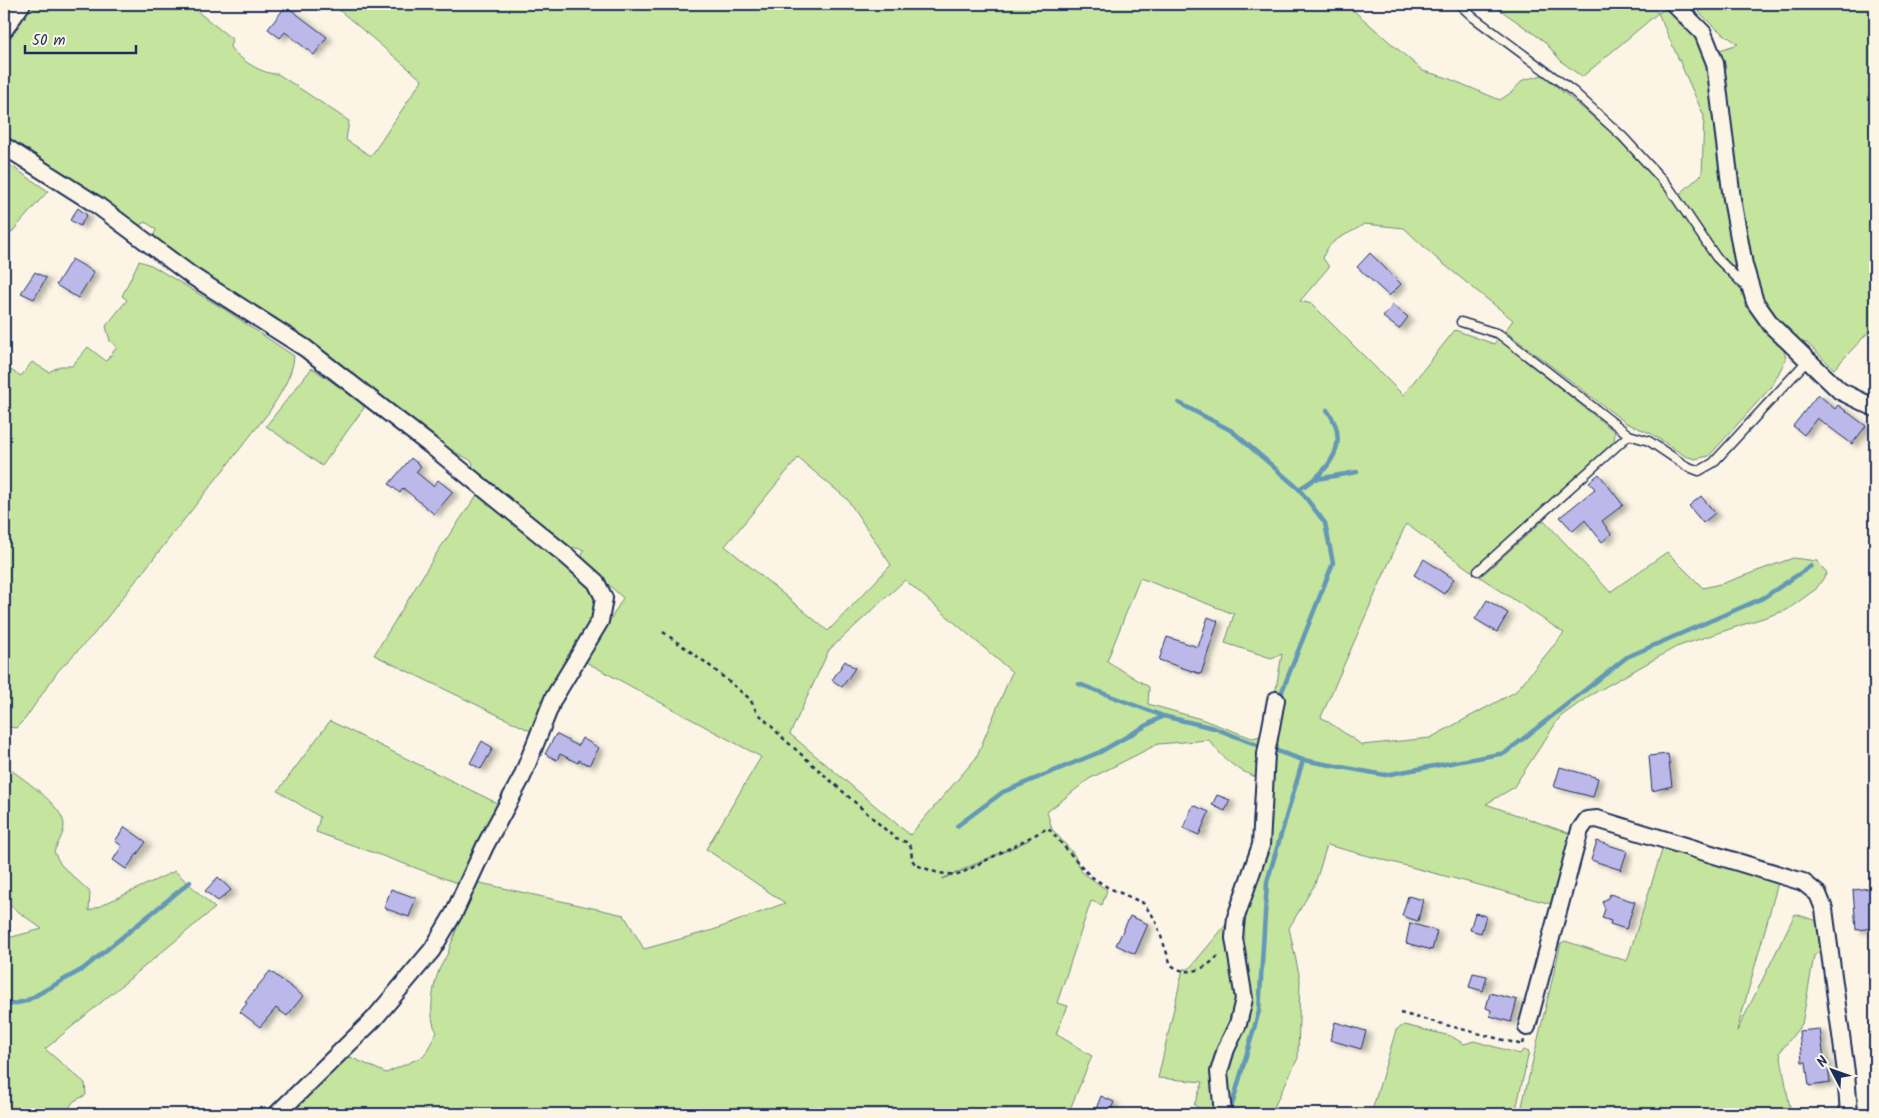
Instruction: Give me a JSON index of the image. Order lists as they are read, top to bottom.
{
  "scale_bar": "50 m",
  "north": "top left"
}
